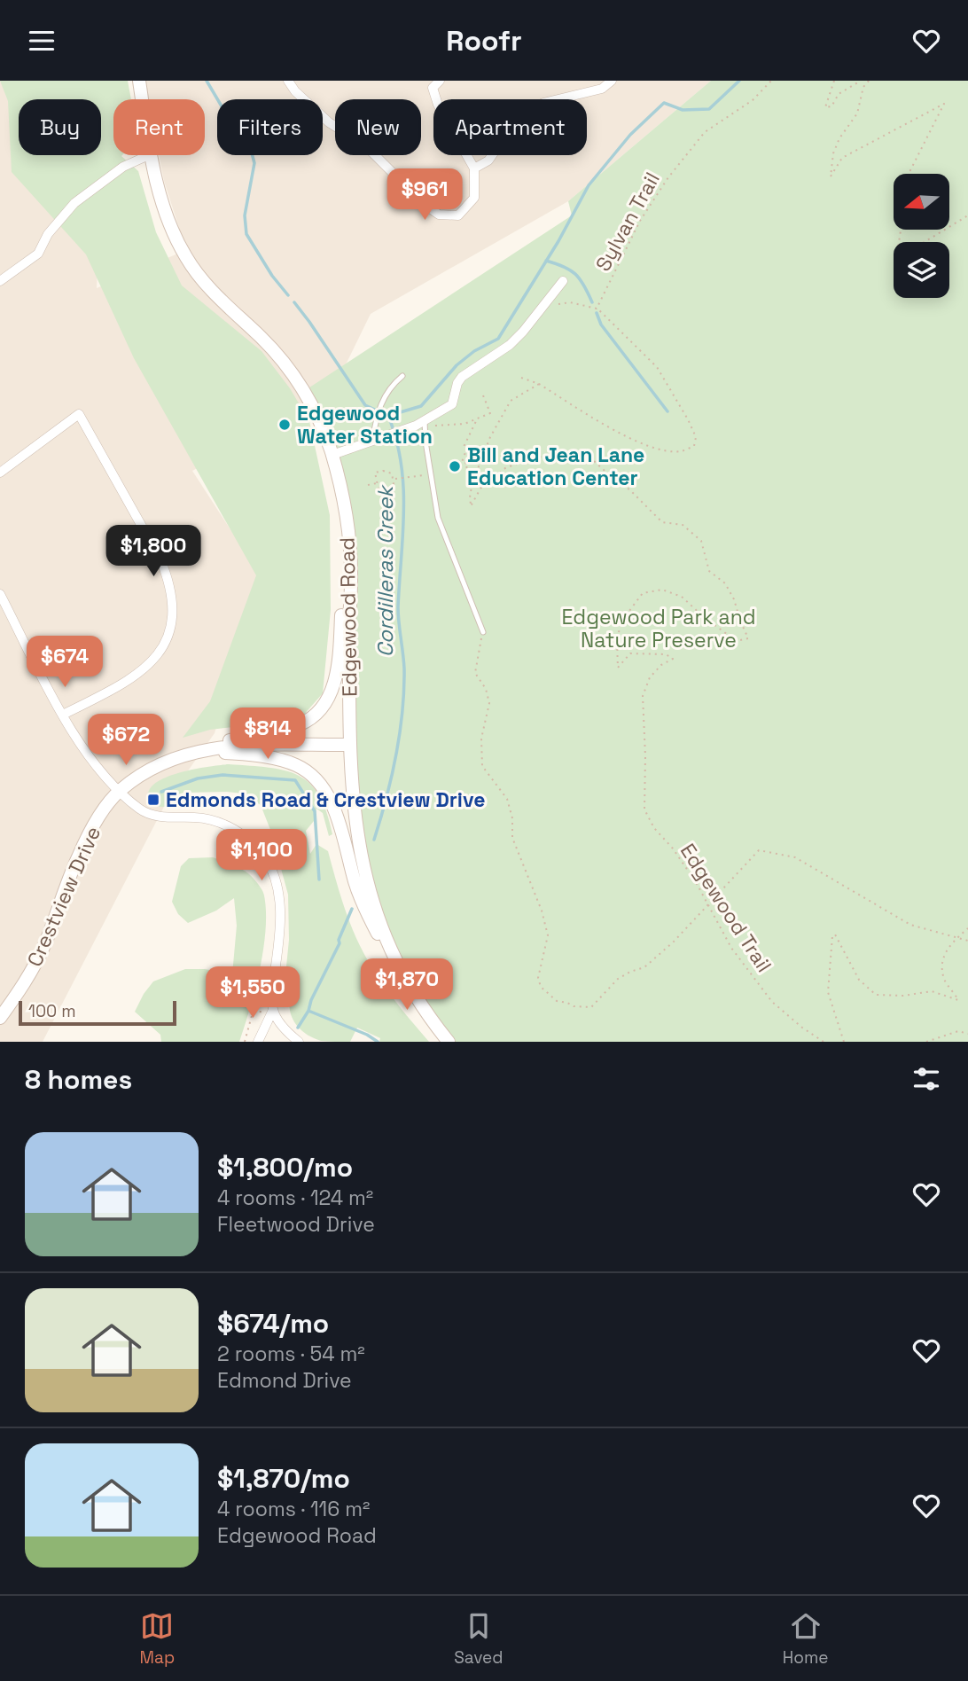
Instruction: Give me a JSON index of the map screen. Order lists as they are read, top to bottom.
{
  "streets": {
    "main road": ["Edgewood Road", "Crestview Drive"],
    "path": ["Sylvan Trail", "Edgewood Trail"]
  },
  "crossings": [
    ["Edgewood Road", "Crestview Drive"]
  ],
  "water": ["Cordilleras Creek"],
  "parks": ["Edgewood Park and Nature Preserve"],
  "places": {
    "other": ["Edgewood Water Station", "Bill and Jean Lane Education Center"],
    "transit": ["Edmonds Road & Crestview Drive"]
  },
  "scale_bar": "100 m",
  "north": "left",
  "page": {
    "header": "Roofr",
    "chip": [
      "Buy",
      "Rent",
      "Filters",
      "New",
      "Apartment"
    ],
    "price": [
      "$961",
      "$1,800",
      "$674",
      "$814",
      "$672",
      "$1,100",
      "$1,870",
      "$1,550"
    ],
    "scale": "100 m",
    "heading": "8 homes",
    "list": [
      {
        "name": "$1,800/mo",
        "note": "4 rooms · 124 m² · Fleetwood Drive"
      },
      {
        "name": "$674/mo",
        "note": "2 rooms · 54 m² · Edmond Drive"
      },
      {
        "name": "$1,870/mo",
        "note": "4 rooms · 116 m² · Edgewood Road"
      }
    ],
    "tabs": ["Map", "Saved", "Home"]
  }
}
